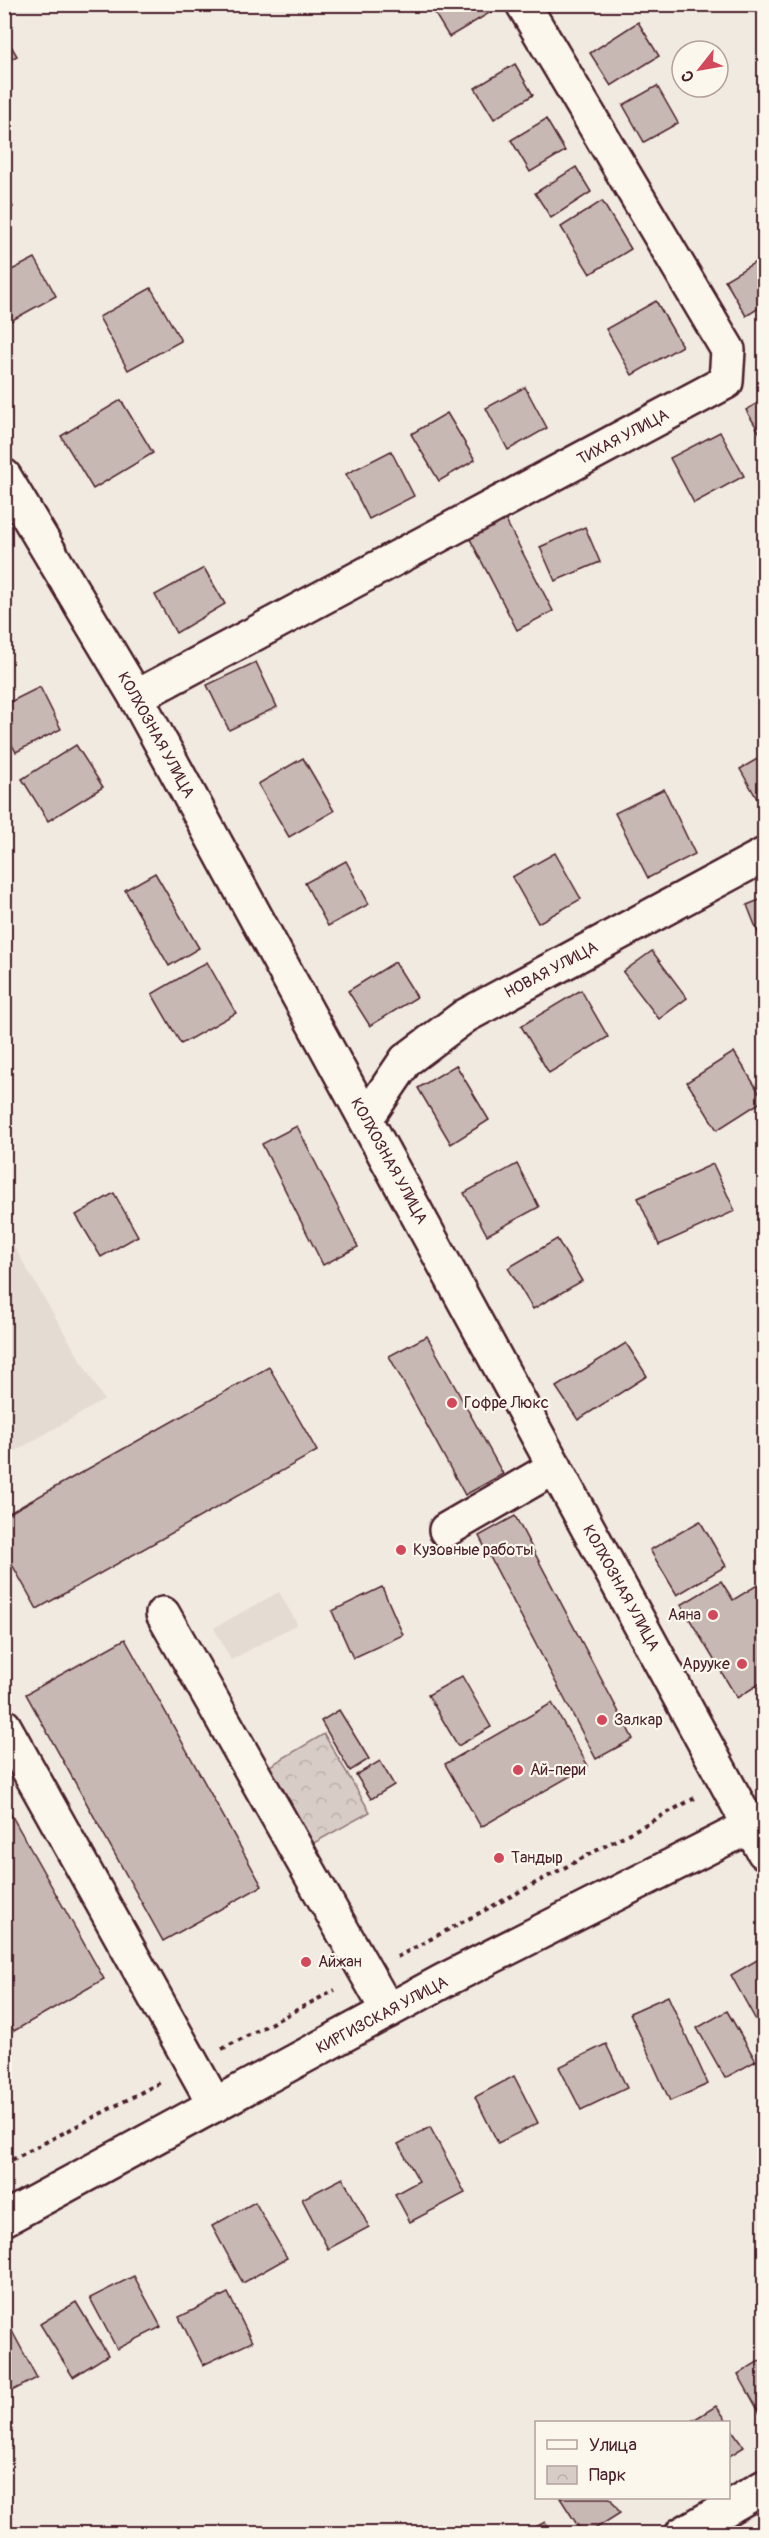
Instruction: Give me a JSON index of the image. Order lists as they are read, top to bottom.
{
  "streets": {
    "street": [
      "ТИХАЯ УЛИЦА",
      "КОЛХОЗНАЯ УЛИЦА",
      "НОВАЯ УЛИЦА",
      "КИРГИЗСКАЯ УЛИЦА"
    ]
  },
  "crossings": [
    ["ТИХАЯ УЛИЦА", "КОЛХОЗНАЯ УЛИЦА"],
    ["КОЛХОЗНАЯ УЛИЦА", "НОВАЯ УЛИЦА"],
    ["КОЛХОЗНАЯ УЛИЦА", "КИРГИЗСКАЯ УЛИЦА"]
  ],
  "places": [
    "Гофре Люкс",
    "Кузовные работы",
    "Аяна",
    "Арууке",
    "Залкар",
    "Ай-пери",
    "Тандыр",
    "Айжан"
  ],
  "legend": ["Улица", "Парк"],
  "north": "bottom left"
}
